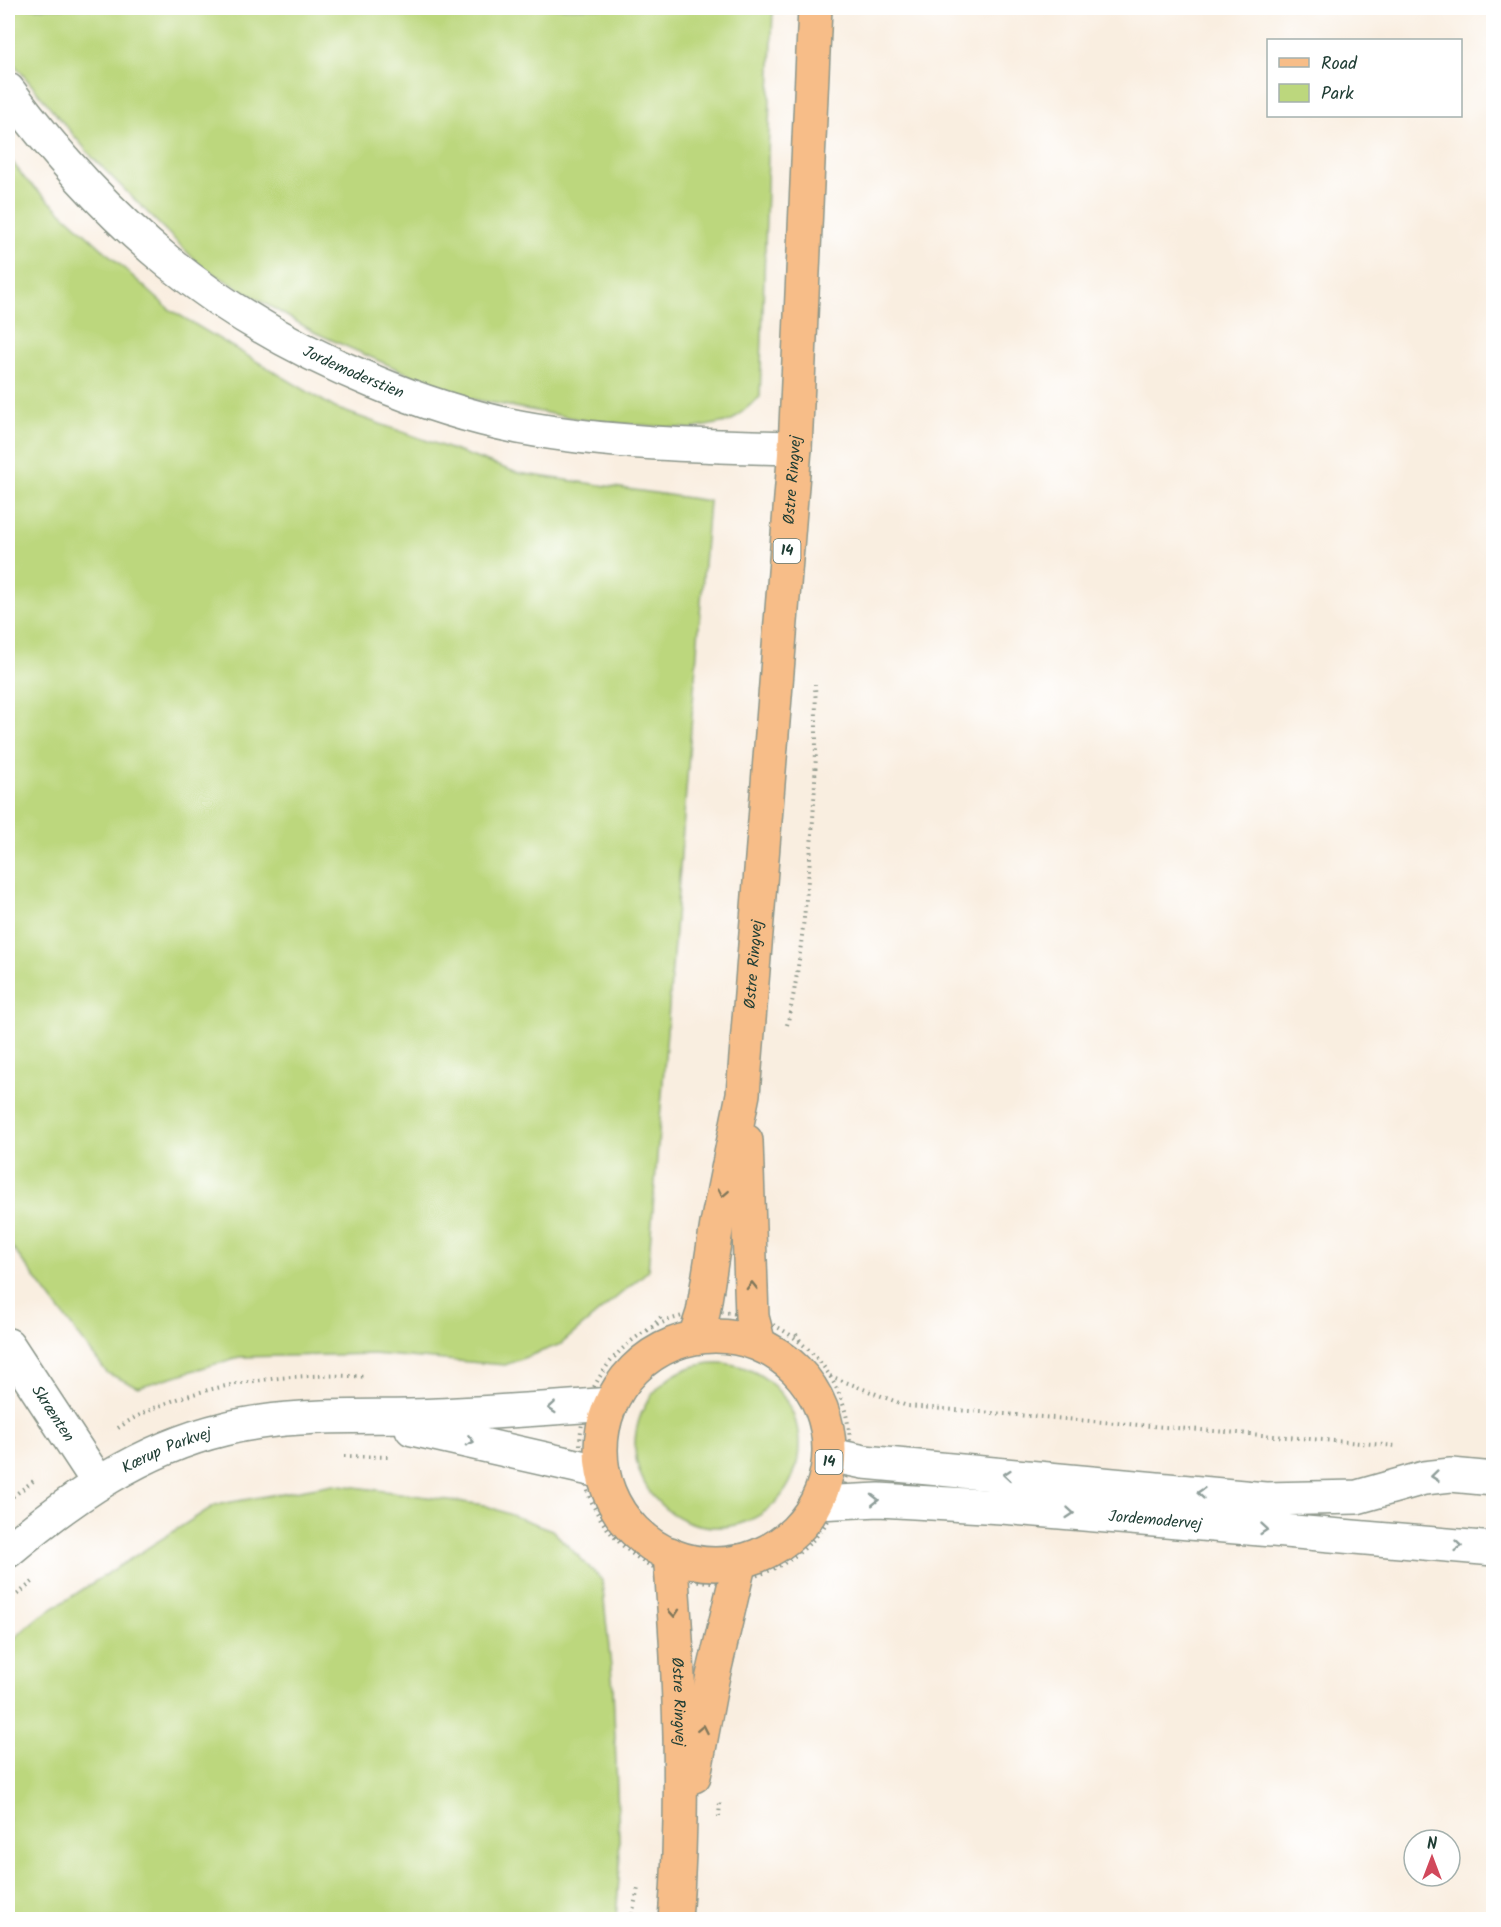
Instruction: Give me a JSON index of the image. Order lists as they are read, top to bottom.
{
  "streets": {
    "main road": ["Østre Ringvej", "14"],
    "street": [
      "Jordemoderstien",
      "Skrænten",
      "Kærup Parkvej",
      "Jordemodervej"
    ]
  },
  "crossings": [
    ["Jordemoderstien", "Østre Ringvej"],
    ["Østre Ringvej", "14"],
    ["14", "Kærup Parkvej"],
    ["14", "Jordemodervej"],
    ["Skrænten", "Kærup Parkvej"]
  ],
  "legend": ["Road", "Park"],
  "north": "top"
}
